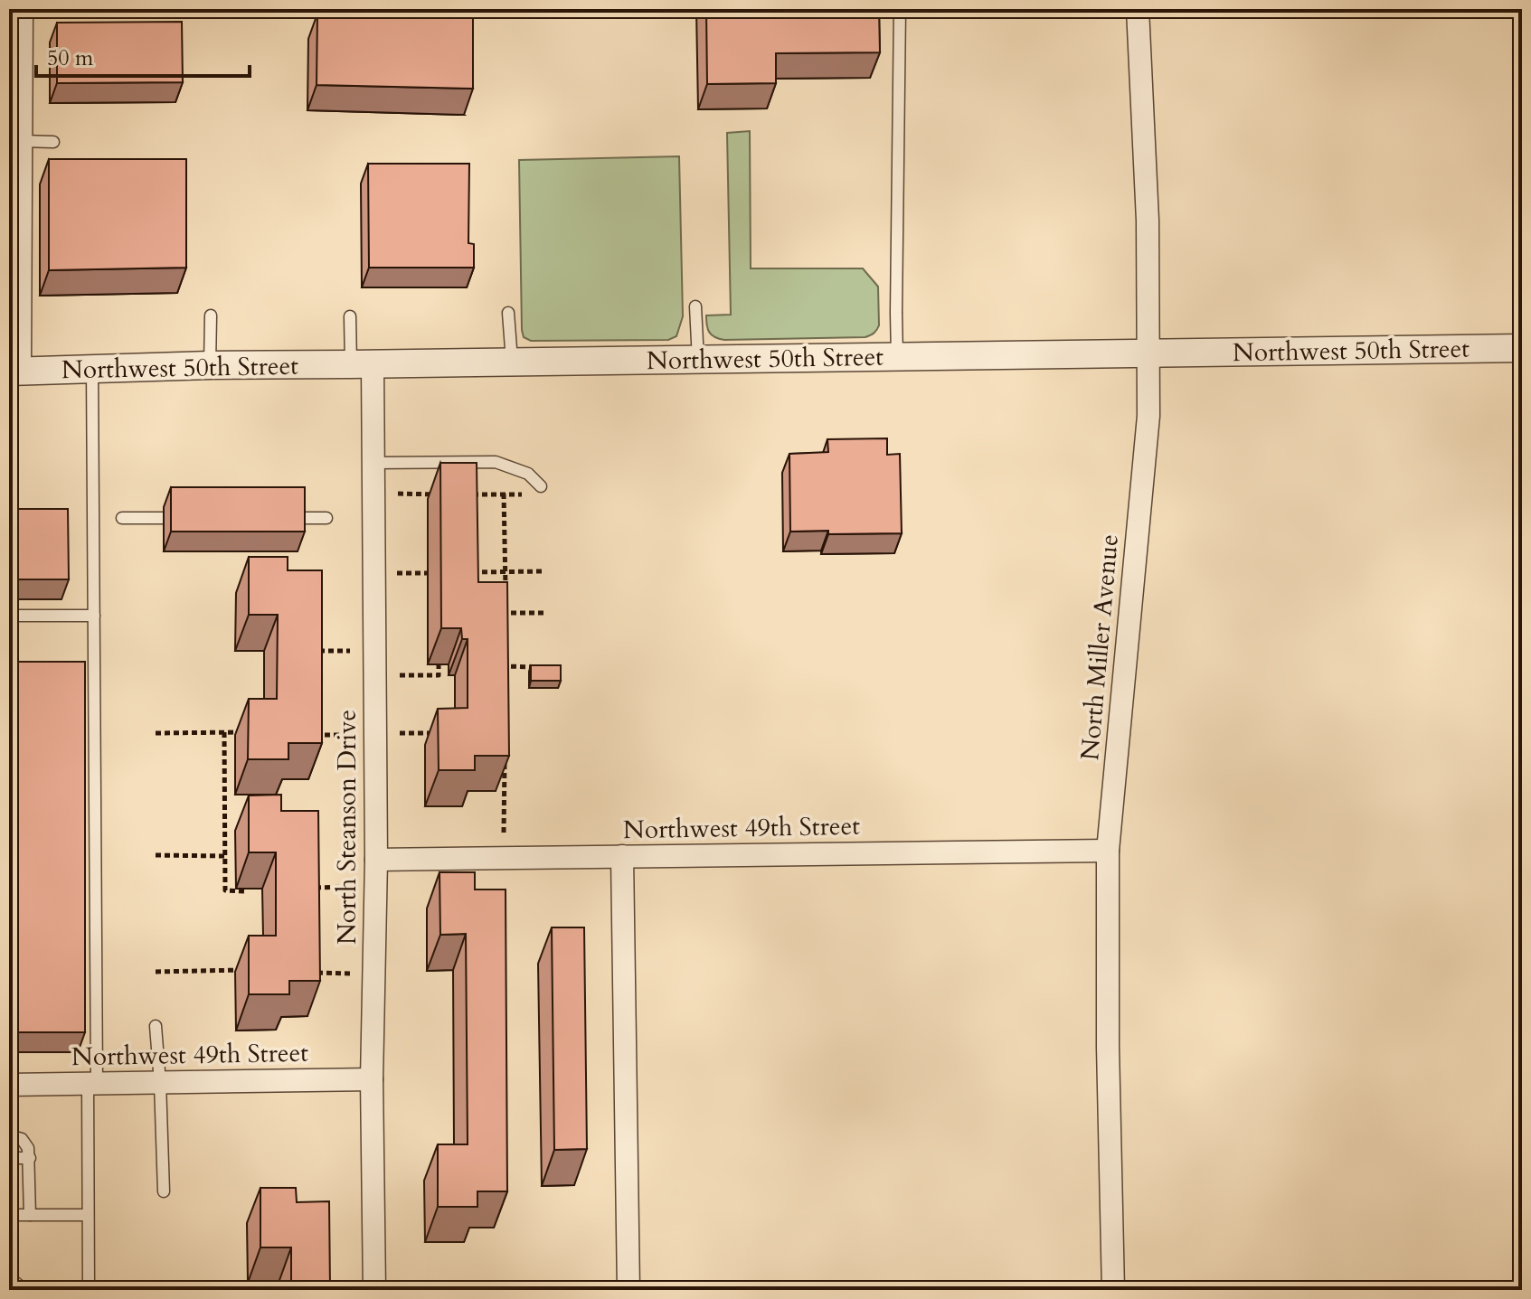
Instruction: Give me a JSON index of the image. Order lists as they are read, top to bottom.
{
  "streets": {
    "street": [
      "Northwest 50th Street",
      "North Miller Avenue",
      "North Steanson Drive",
      "Northwest 49th Street"
    ]
  },
  "crossings": [
    ["Northwest 50th Street", "North Miller Avenue"],
    ["Northwest 50th Street", "North Steanson Drive"],
    ["North Miller Avenue", "Northwest 49th Street"],
    ["North Steanson Drive", "Northwest 49th Street"]
  ],
  "scale_bar": "50 m"
}
